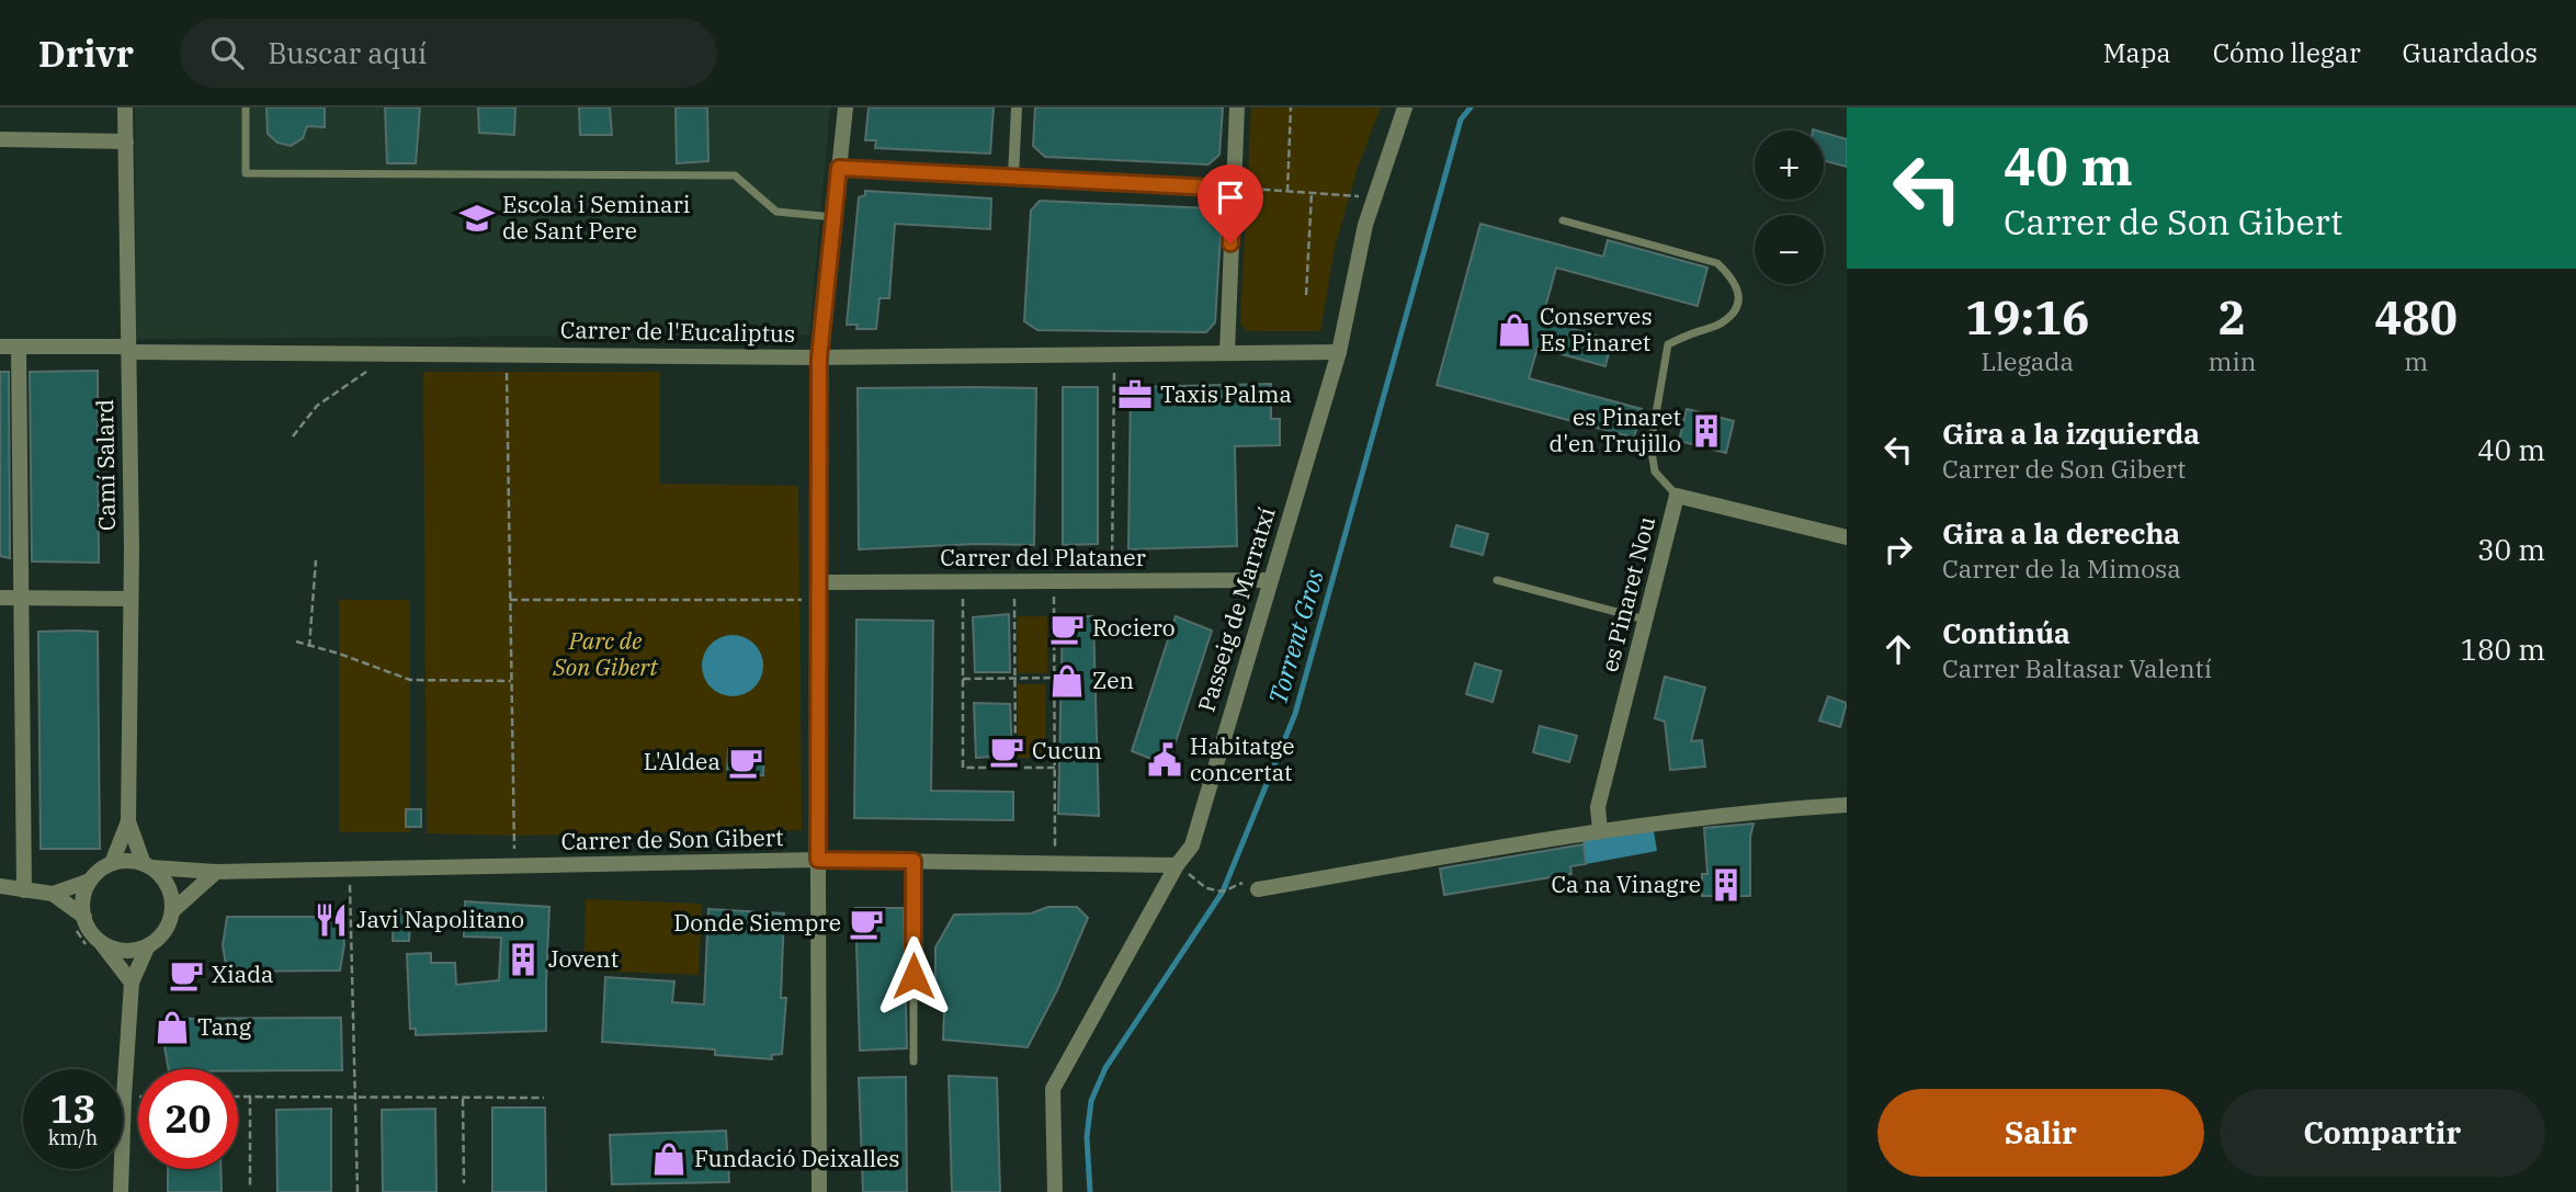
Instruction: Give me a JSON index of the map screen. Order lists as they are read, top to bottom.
{
  "streets": {
    "street": [
      "Carrer de l'Eucaliptus",
      "Camí Salard",
      "Carrer del Plataner",
      "es Pinaret Nou",
      "Passeig de Marratxí",
      "Carrer de Son Gibert"
    ]
  },
  "crossings": [
    ["Carrer de l'Eucaliptus", "Camí Salard"],
    ["Carrer de l'Eucaliptus", "Passeig de Marratxí"],
    ["Camí Salard", "Carrer de Son Gibert"],
    ["Carrer del Plataner", "Passeig de Marratxí"],
    ["Passeig de Marratxí", "Carrer de Son Gibert"]
  ],
  "water": ["Torrent Gros"],
  "parks": ["Parc de Son Gibert"],
  "places": {
    "school or university": ["Escola i Seminari de Sant Pere"],
    "shop": [
      "Conserves Es Pinaret",
      "Zen",
      "Tang",
      "Fundació Deixalles"
    ],
    "office": ["Taxis Palma"],
    "building": ["es Pinaret d'en Trujillo", "Ca na Vinagre", "Jovent"],
    "cafe": [
      "Rociero",
      "Cucun",
      "L'Aldea",
      "Donde Siempre",
      "Xiada"
    ],
    "public building": ["Habitatge concertat"],
    "restaurant": ["Javi Napolitano"]
  },
  "page": {
    "header": "Drivr",
    "search": "Buscar aquí",
    "nav": ["Mapa", "Cómo llegar", "Guardados"],
    "turn": ["40 m", "Carrer de Son Gibert"],
    "map_buttons": ["+", "−"],
    "eta": [
      "19:16",
      "Llegada",
      "2",
      "min",
      "480",
      "m"
    ],
    "list": [
      {
        "name": "Gira a la izquierda",
        "note": "Carrer de Son Gibert",
        "value": "40 m"
      },
      {
        "name": "Gira a la derecha",
        "note": "Carrer de la Mimosa",
        "value": "30 m"
      },
      {
        "name": "Continúa",
        "note": "Carrer Baltasar Valentí",
        "value": "180 m"
      }
    ],
    "speed": "13 km/h",
    "limit": "20",
    "buttons": ["Salir", "Compartir"]
  }
}
